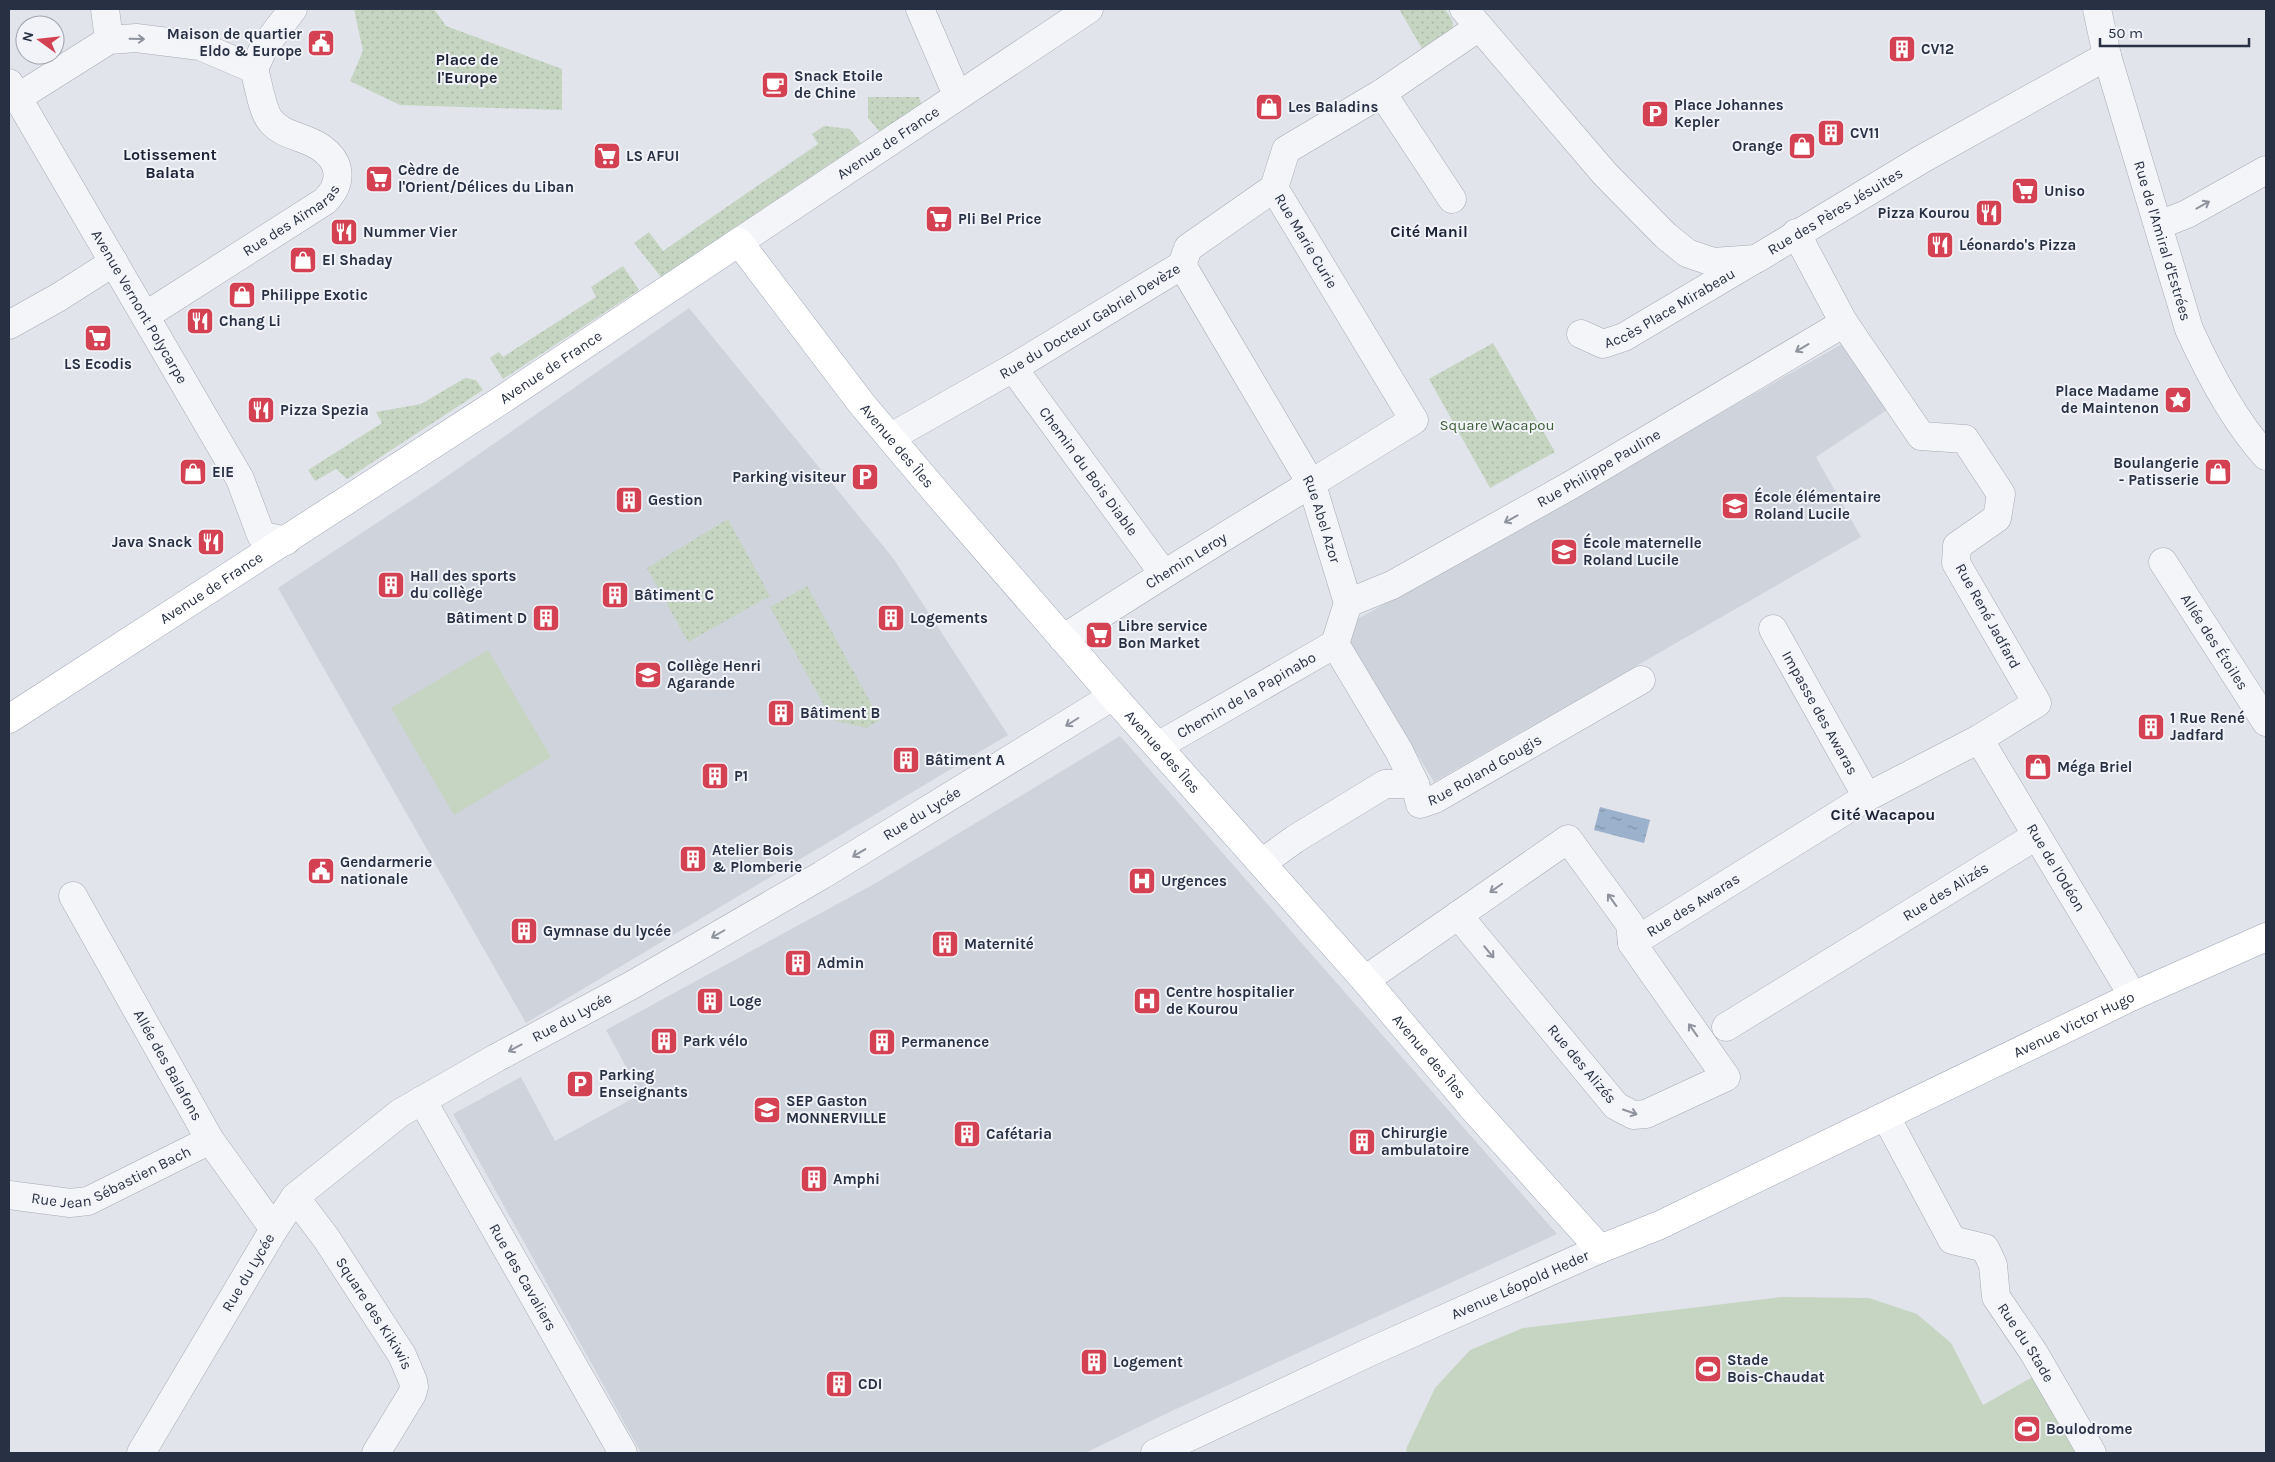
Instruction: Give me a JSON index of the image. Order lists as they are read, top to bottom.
{
  "streets": {
    "main road": [
      "Avenue de France",
      "Avenue des Îles",
      "Avenue Victor Hugo",
      "Avenue Léopold Heder"
    ],
    "street": [
      "Rue des Pères Jésuites",
      "Rue des Aïmaras",
      "Rue Marie Curie",
      "Rue de l'Amiral d'Estrées",
      "Accès Place Mirabeau",
      "Avenue Vernont Polycarpe",
      "Rue du Docteur Gabriel Devèze",
      "Rue Philippe Pauline",
      "Chemin du Bois Diable",
      "Rue Abel Azor",
      "Chemin Leroy",
      "Rue René Jadfard",
      "Allée des Étoiles",
      "Chemin de la Papinabo",
      "Impasse des Awaras",
      "Rue Roland Gougis",
      "Rue du Lycée",
      "Rue de l'Odéon",
      "Rue des Alizés",
      "Rue des Awaras",
      "Allée des Balafons",
      "Rue Jean Sébastien Bach",
      "Rue des Cavaliers",
      "Square des Kikiwis",
      "Rue du Stade"
    ]
  },
  "crossings": [
    ["Avenue de France", "Avenue Vernont Polycarpe"],
    ["Avenue de France", "Avenue des Îles"],
    ["Rue des Pères Jésuites", "Rue Marie Curie"],
    ["Rue des Pères Jésuites", "Rue de l'Amiral d'Estrées"],
    ["Rue des Pères Jésuites", "Accès Place Mirabeau"],
    ["Rue des Pères Jésuites", "Rue René Jadfard"],
    ["Rue des Aïmaras", "Avenue Vernont Polycarpe"],
    ["Rue Marie Curie", "Rue du Docteur Gabriel Devèze"],
    ["Rue Marie Curie", "Rue Abel Azor"],
    ["Rue Marie Curie", "Chemin Leroy"],
    ["Rue du Docteur Gabriel Devèze", "Avenue des Îles"],
    ["Rue du Docteur Gabriel Devèze", "Chemin du Bois Diable"],
    ["Rue du Docteur Gabriel Devèze", "Rue Abel Azor"],
    ["Avenue des Îles", "Chemin Leroy"],
    ["Avenue des Îles", "Chemin de la Papinabo"],
    ["Avenue des Îles", "Rue Roland Gougis"],
    ["Avenue des Îles", "Rue du Lycée"],
    ["Avenue des Îles", "Avenue Léopold Heder"],
    ["Rue Philippe Pauline", "Rue Abel Azor"],
    ["Rue Philippe Pauline", "Rue René Jadfard"],
    ["Chemin du Bois Diable", "Chemin Leroy"],
    ["Rue Abel Azor", "Chemin Leroy"],
    ["Rue René Jadfard", "Rue de l'Odéon"],
    ["Rue René Jadfard", "Rue des Awaras"],
    ["Impasse des Awaras", "Rue des Awaras"],
    ["Rue du Lycée", "Allée des Balafons"],
    ["Rue du Lycée", "Rue des Cavaliers"],
    ["Rue du Lycée", "Square des Kikiwis"],
    ["Rue de l'Odéon", "Rue des Alizés"],
    ["Rue de l'Odéon", "Rue des Awaras"],
    ["Rue de l'Odéon", "Avenue Victor Hugo"],
    ["Rue des Alizés", "Rue des Awaras"],
    ["Avenue Victor Hugo", "Avenue Léopold Heder"],
    ["Avenue Victor Hugo", "Rue du Stade"],
    ["Allée des Balafons", "Rue Jean Sébastien Bach"],
    ["Avenue Léopold Heder", "Rue du Stade"]
  ],
  "one_way": ["Rue Philippe Pauline", "Rue du Lycée"],
  "districts": [
    "Place de l'Europe",
    "Lotissement Balata",
    "Cité Manil",
    "Cité Wacapou"
  ],
  "parks": ["Square Wacapou"],
  "places": {
    "public building": ["Maison de quartier Eldo & Europe", "Gendarmerie nationale"],
    "building": [
      "CV12",
      "CV11",
      "Gestion",
      "Hall des sports du collège",
      "Bâtiment C",
      "Bâtiment D",
      "Logements",
      "Bâtiment B",
      "1 Rue René Jadfard",
      "Bâtiment A",
      "P1",
      "Atelier Bois & Plomberie",
      "Gymnase du lycée",
      "Maternité",
      "Admin",
      "Loge",
      "Park vélo",
      "Permanence",
      "Cafétaria",
      "Chirurgie ambulatoire",
      "Amphi",
      "Logement",
      "CDI"
    ],
    "cafe": ["Snack Etoile de Chine"],
    "shop": [
      "Les Baladins",
      "Orange",
      "El Shaday",
      "Philippe Exotic",
      "EIE",
      "Boulangerie - Patisserie",
      "Méga Briel"
    ],
    "parking": ["Place Johannes Kepler", "Parking visiteur", "Parking Enseignants"],
    "supermarket": [
      "LS AFUI",
      "Cèdre de l'Orient/Délices du Liban",
      "Uniso",
      "Pli Bel Price",
      "LS Ecodis",
      "Libre service Bon Market"
    ],
    "restaurant": [
      "Pizza Kourou",
      "Nummer Vier",
      "Léonardo's Pizza",
      "Chang Li",
      "Pizza Spezia",
      "Java Snack"
    ],
    "place": ["Place Madame de Maintenon"],
    "school or university": [
      "École élémentaire Roland Lucile",
      "École maternelle Roland Lucile",
      "Collège Henri Agarande",
      "SEP Gaston MONNERVILLE"
    ],
    "hospital": ["Urgences", "Centre hospitalier de Kourou"],
    "sports": ["Stade Bois-Chaudat", "Boulodrome"]
  },
  "scale_bar": "50 m",
  "north": "left"
}
